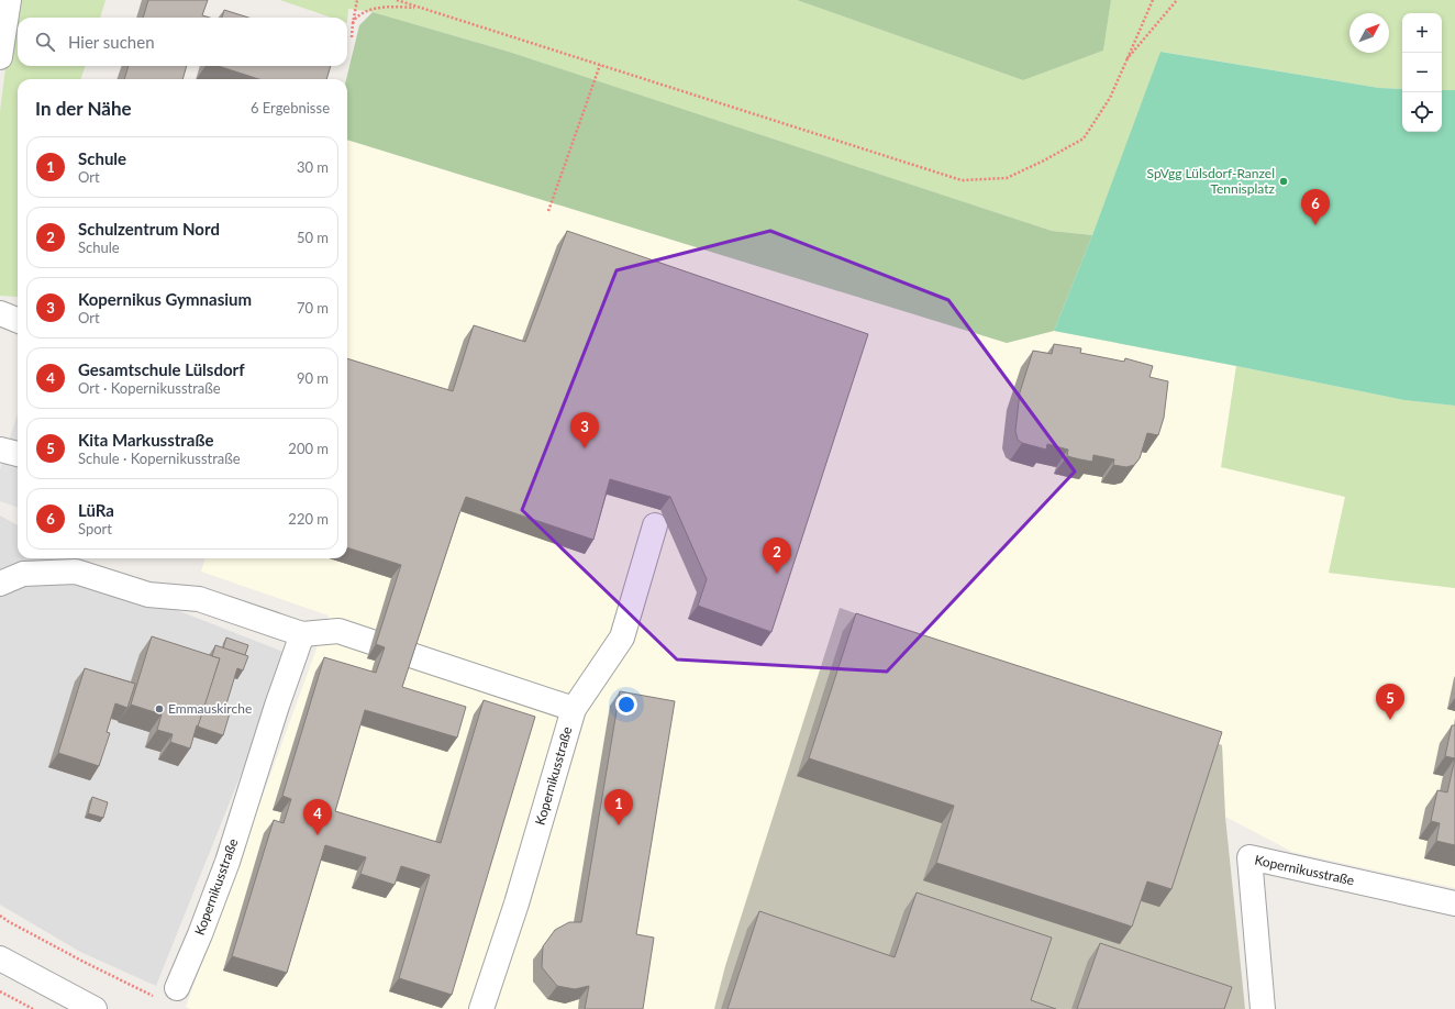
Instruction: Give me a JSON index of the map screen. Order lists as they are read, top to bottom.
{
  "streets": {
    "street": ["Kopernikusstraße"]
  },
  "places": ["SpVgg Lülsdorf-Ranzel Tennisplatz", "Emmauskirche"],
  "north": "top right",
  "page": {
    "map_buttons": ["+", "−"],
    "search": "Hier suchen",
    "heading": ["In der Nähe", "6 Ergebnisse"],
    "list": [
      {
        "mark": "1",
        "name": "Schule",
        "note": "Ort",
        "value": "30 m"
      },
      {
        "mark": "2",
        "name": "Schulzentrum Nord",
        "note": "Schule",
        "value": "50 m"
      },
      {
        "mark": "3",
        "name": "Kopernikus Gymnasium",
        "note": "Ort",
        "value": "70 m"
      },
      {
        "mark": "4",
        "name": "Gesamtschule Lülsdorf",
        "note": "Ort · Kopernikusstraße",
        "value": "90 m"
      },
      {
        "mark": "5",
        "name": "Kita Markusstraße",
        "note": "Schule · Kopernikusstraße",
        "value": "200 m"
      },
      {
        "mark": "6",
        "name": "LüRa",
        "note": "Sport",
        "value": "220 m"
      }
    ],
    "pins": [
      "6",
      "3",
      "2",
      "5",
      "1",
      "4"
    ]
  }
}
